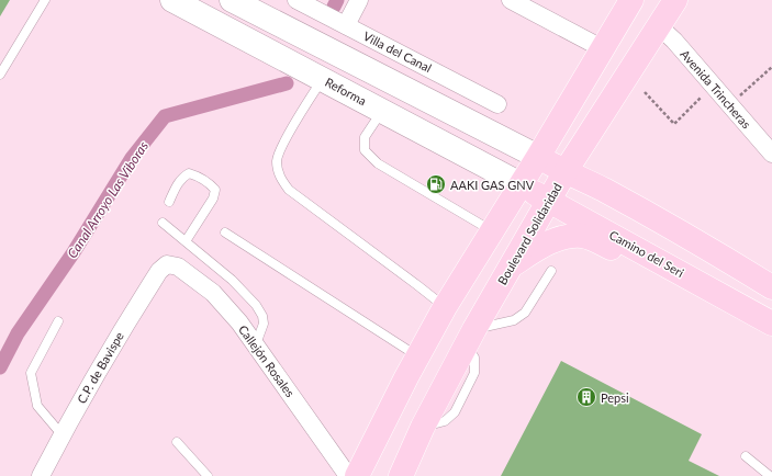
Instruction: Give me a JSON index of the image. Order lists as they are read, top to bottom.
{
  "streets": {
    "main road": ["Reforma", "Boulevard Solidaridad", "Camino del Seri"],
    "street": [
      "Villa del Canal",
      "Avenida Trincheras",
      "Callejón Rosales",
      "C.P. de Bavispe"
    ]
  },
  "crossings": [
    ["Avenida Trincheras", "Boulevard Solidaridad"],
    ["Reforma", "Camino del Seri"],
    ["Boulevard Solidaridad", "Camino del Seri"],
    ["Callejón Rosales", "C.P. de Bavispe"]
  ],
  "water": ["Canal Arroyo Las Viboras"],
  "places": {
    "fuel station": ["AAKI GAS GNV"],
    "building": ["Pepsi"]
  }
}
